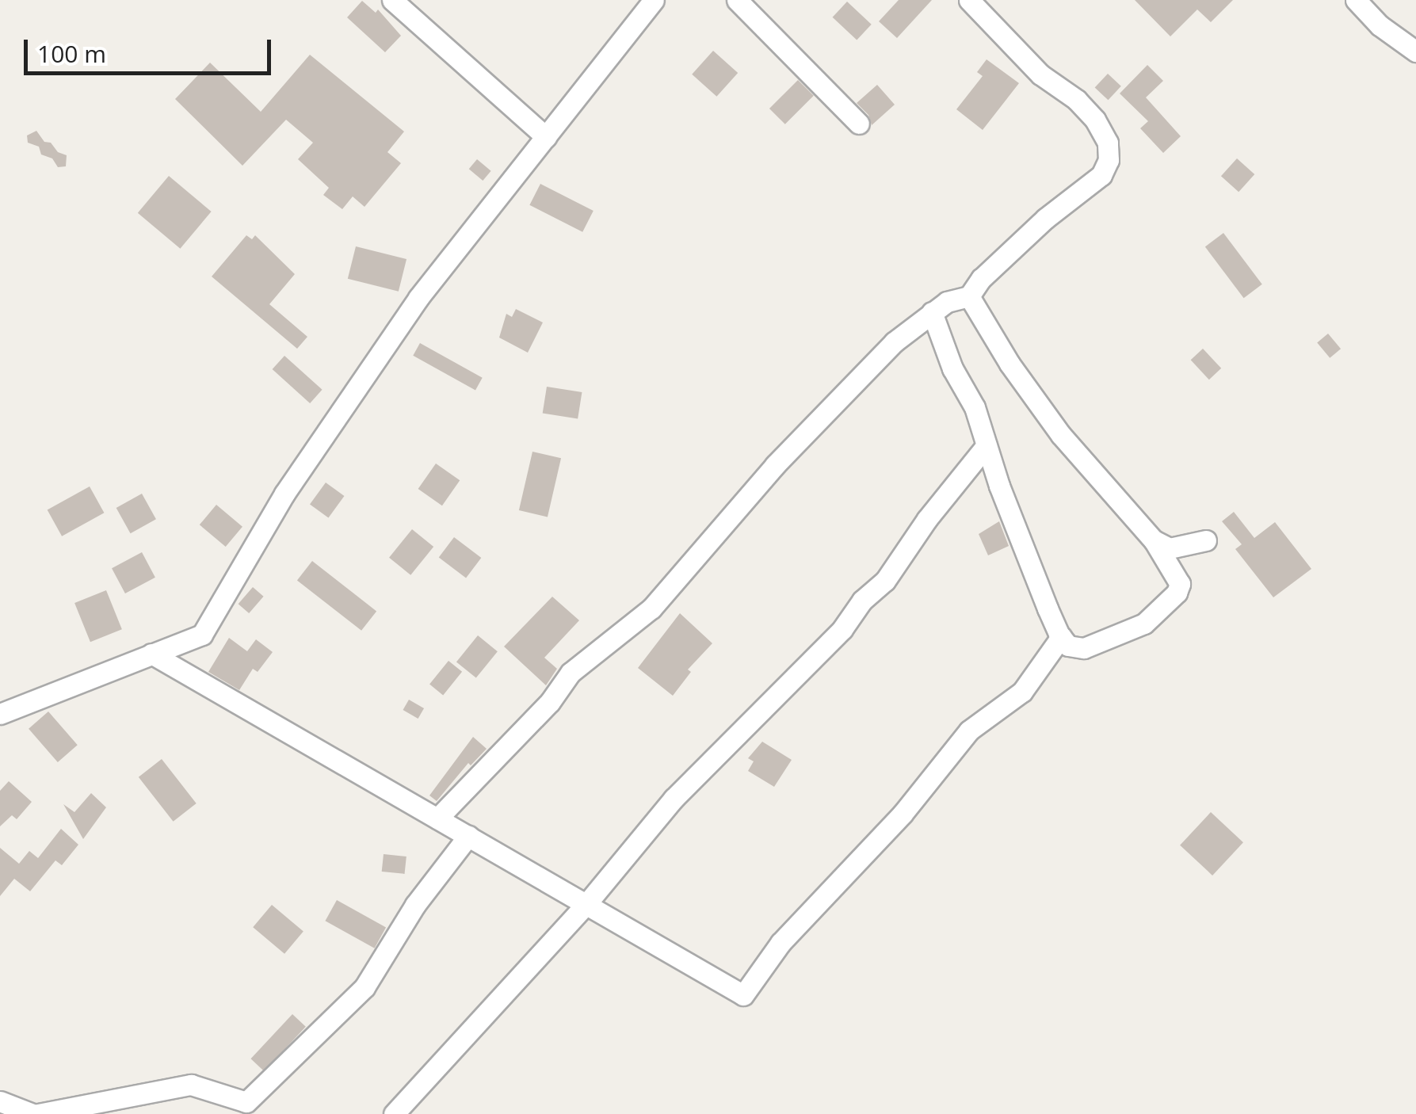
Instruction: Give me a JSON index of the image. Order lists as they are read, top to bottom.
{
  "scale_bar": "100 m"
}
